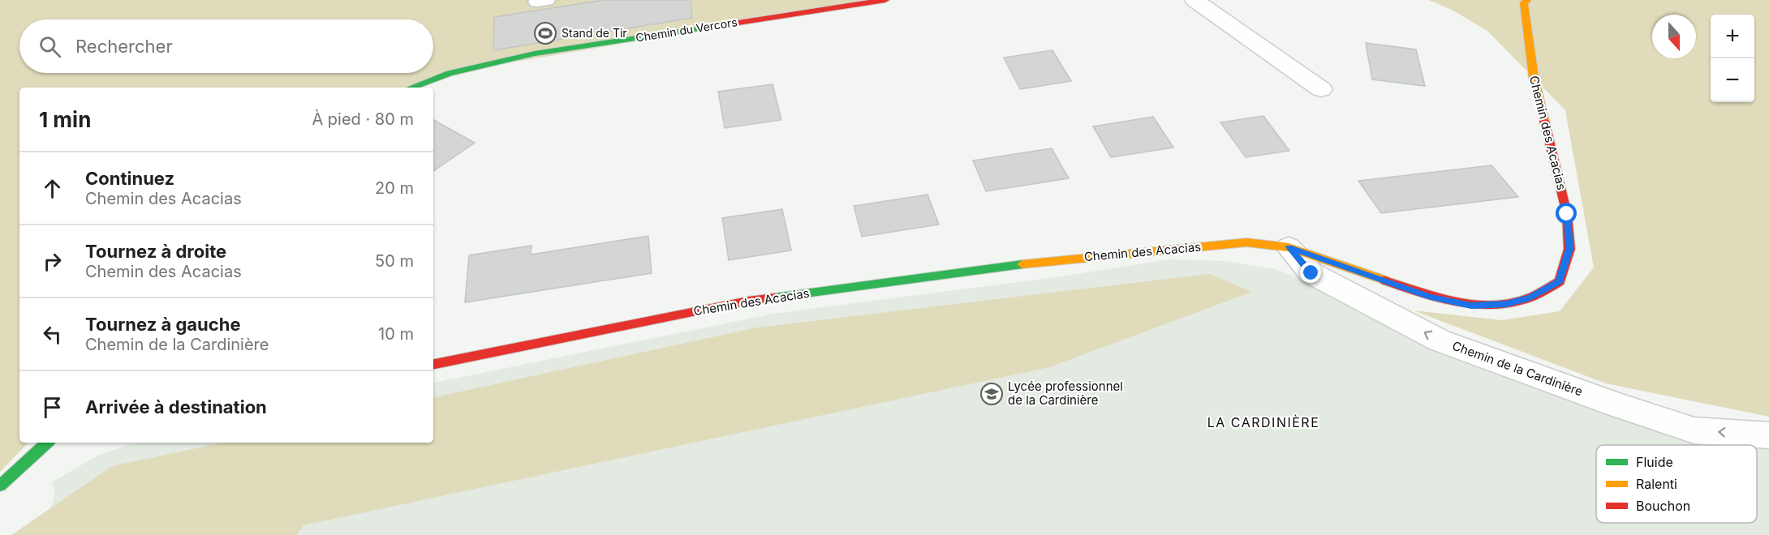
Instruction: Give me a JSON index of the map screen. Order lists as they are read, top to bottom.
{
  "streets": {
    "street": ["Chemin du Vercors", "Chemin des Acacias", "Chemin de la Cardinière"]
  },
  "crossings": [
    ["Chemin des Acacias", "Chemin de la Cardinière"]
  ],
  "one_way": ["Chemin de la Cardinière"],
  "districts": ["LA CARDINIÈRE"],
  "places": {
    "sports": ["Stand de Tir"],
    "school or university": ["Lycée professionnel de la Cardinière"]
  },
  "legend": ["Fluide", "Ralenti", "Bouchon"],
  "north": "bottom",
  "page": {
    "map_buttons": ["+", "−"],
    "search": "Rechercher",
    "heading": ["1 min", "À pied · 80 m"],
    "list": [
      ["Continuez", "Chemin des Acacias", "20 m"],
      ["Tournez à droite", "Chemin des Acacias", "50 m"],
      ["Tournez à gauche", "Chemin de la Cardinière", "10 m"],
      "Arrivée à destination"
    ]
  }
}
